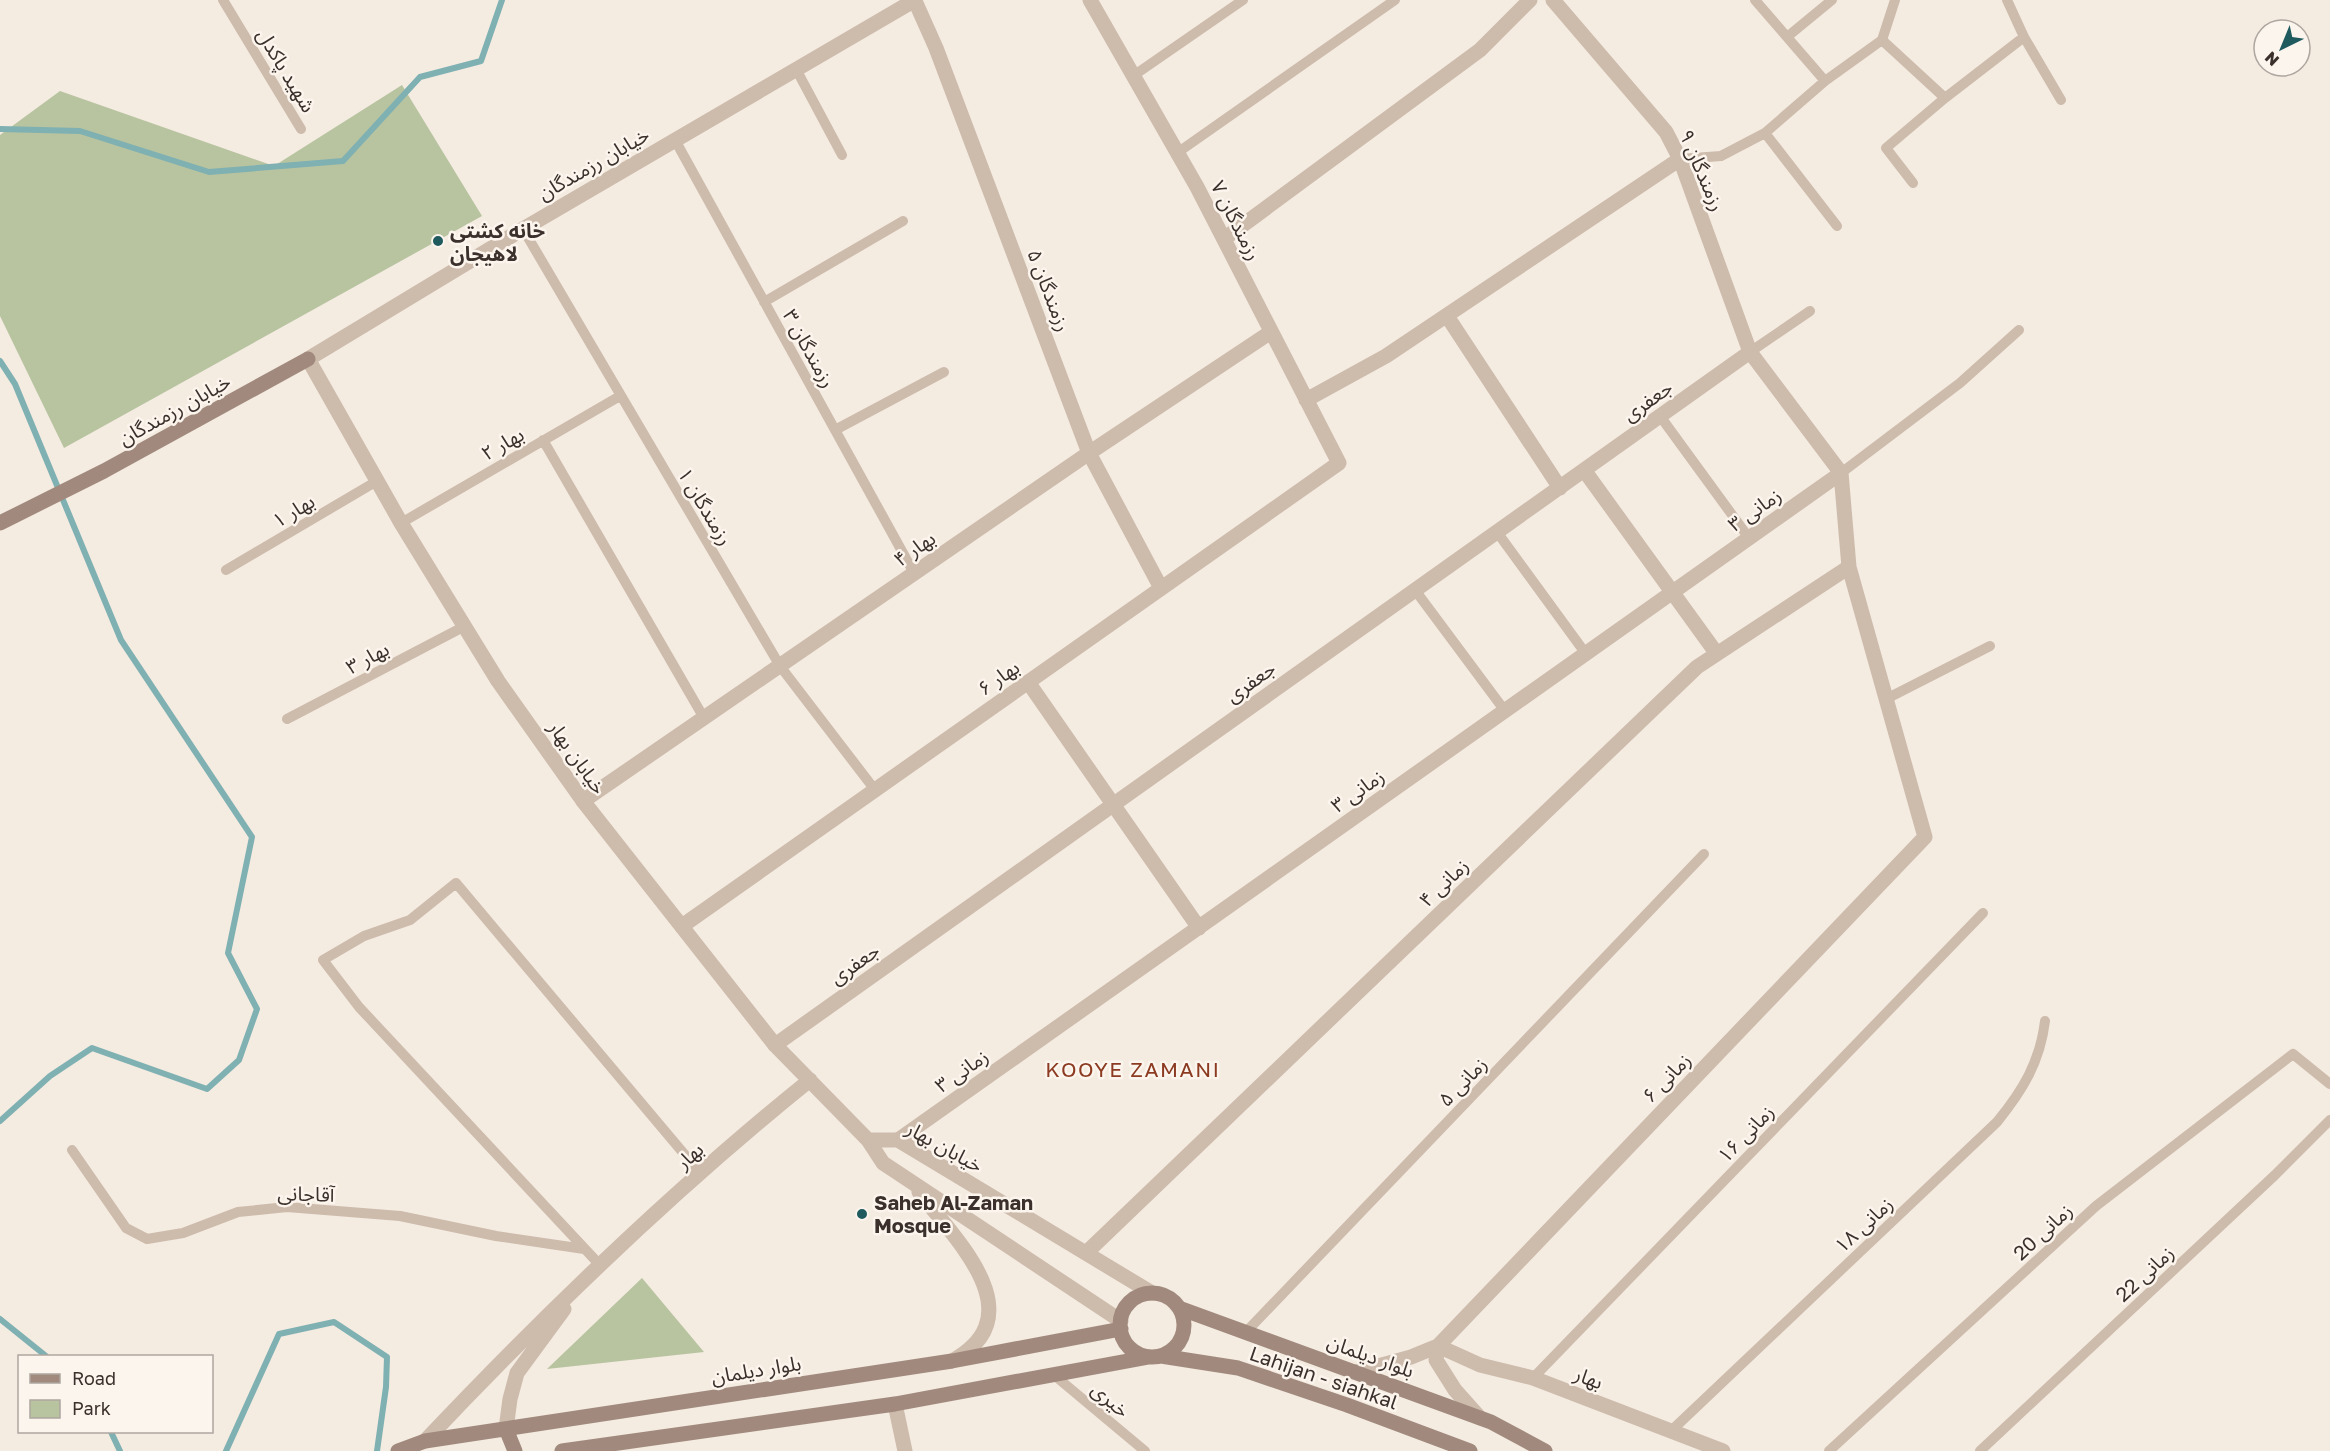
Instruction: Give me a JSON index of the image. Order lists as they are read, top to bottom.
{
  "streets": {
    "main road": ["خیابان رزمندگان", "بلوار دیلمان", "Lahijan - siahkal"],
    "street": [
      "رزمندگان ۹",
      "رزمندگان ۷",
      "رزمندگان ۵",
      "جعفری",
      "زمانی ۳",
      "بهار ۴",
      "بهار ۶",
      "خیابان بهار",
      "زمانی ۴",
      "زمانی ۶",
      "بهار"
    ],
    "lane": [
      "شهید پاکدل",
      "رزمندگان ۳",
      "بهار ۲",
      "رزمندگان ۱",
      "بهار ۱",
      "بهار ۳",
      "زمانی ۵",
      "زمانی ۱۶",
      "آقاجانی",
      "زمانی ۱۸",
      "زمانی 20",
      "زمانی 22",
      "خیری"
    ]
  },
  "crossings": [
    ["خیابان رزمندگان", "رزمندگان ۵"],
    ["خیابان رزمندگان", "رزمندگان ۳"],
    ["خیابان رزمندگان", "رزمندگان ۱"],
    ["خیابان رزمندگان", "خیابان بهار"],
    ["رزمندگان ۹", "جعفری"],
    ["رزمندگان ۹", "زمانی ۳"],
    ["رزمندگان ۷", "بهار ۴"],
    ["رزمندگان ۷", "بهار ۶"],
    ["رزمندگان ۵", "بهار ۴"],
    ["رزمندگان ۵", "بهار ۶"],
    ["رزمندگان ۳", "بهار ۴"],
    ["جعفری", "خیابان بهار"],
    ["بهار ۲", "رزمندگان ۱"],
    ["بهار ۲", "خیابان بهار"],
    ["رزمندگان ۱", "بهار ۴"],
    ["رزمندگان ۱", "بهار ۶"],
    ["زمانی ۳", "خیابان بهار"],
    ["بهار ۱", "خیابان بهار"],
    ["بهار ۴", "خیابان بهار"],
    ["بهار ۳", "خیابان بهار"],
    ["بهار ۶", "خیابان بهار"],
    ["خیابان بهار", "زمانی ۴"],
    ["خیابان بهار", "بهار"],
    ["خیابان بهار", "بلوار دیلمان"],
    ["خیابان بهار", "Lahijan - siahkal"],
    ["زمانی ۶", "بهار"],
    ["زمانی ۵", "بلوار دیلمان"],
    ["زمانی ۱۶", "بهار"],
    ["بهار", "زمانی ۱۸"],
    ["بهار", "بلوار دیلمان"],
    ["بلوار دیلمان", "Lahijan - siahkal"]
  ],
  "districts": ["KOOYE ZAMANI"],
  "places": ["خانه کشتی لاهیجان", "Saheb Al-Zaman Mosque"],
  "legend": ["Road", "Park"],
  "north": "bottom left"
}
